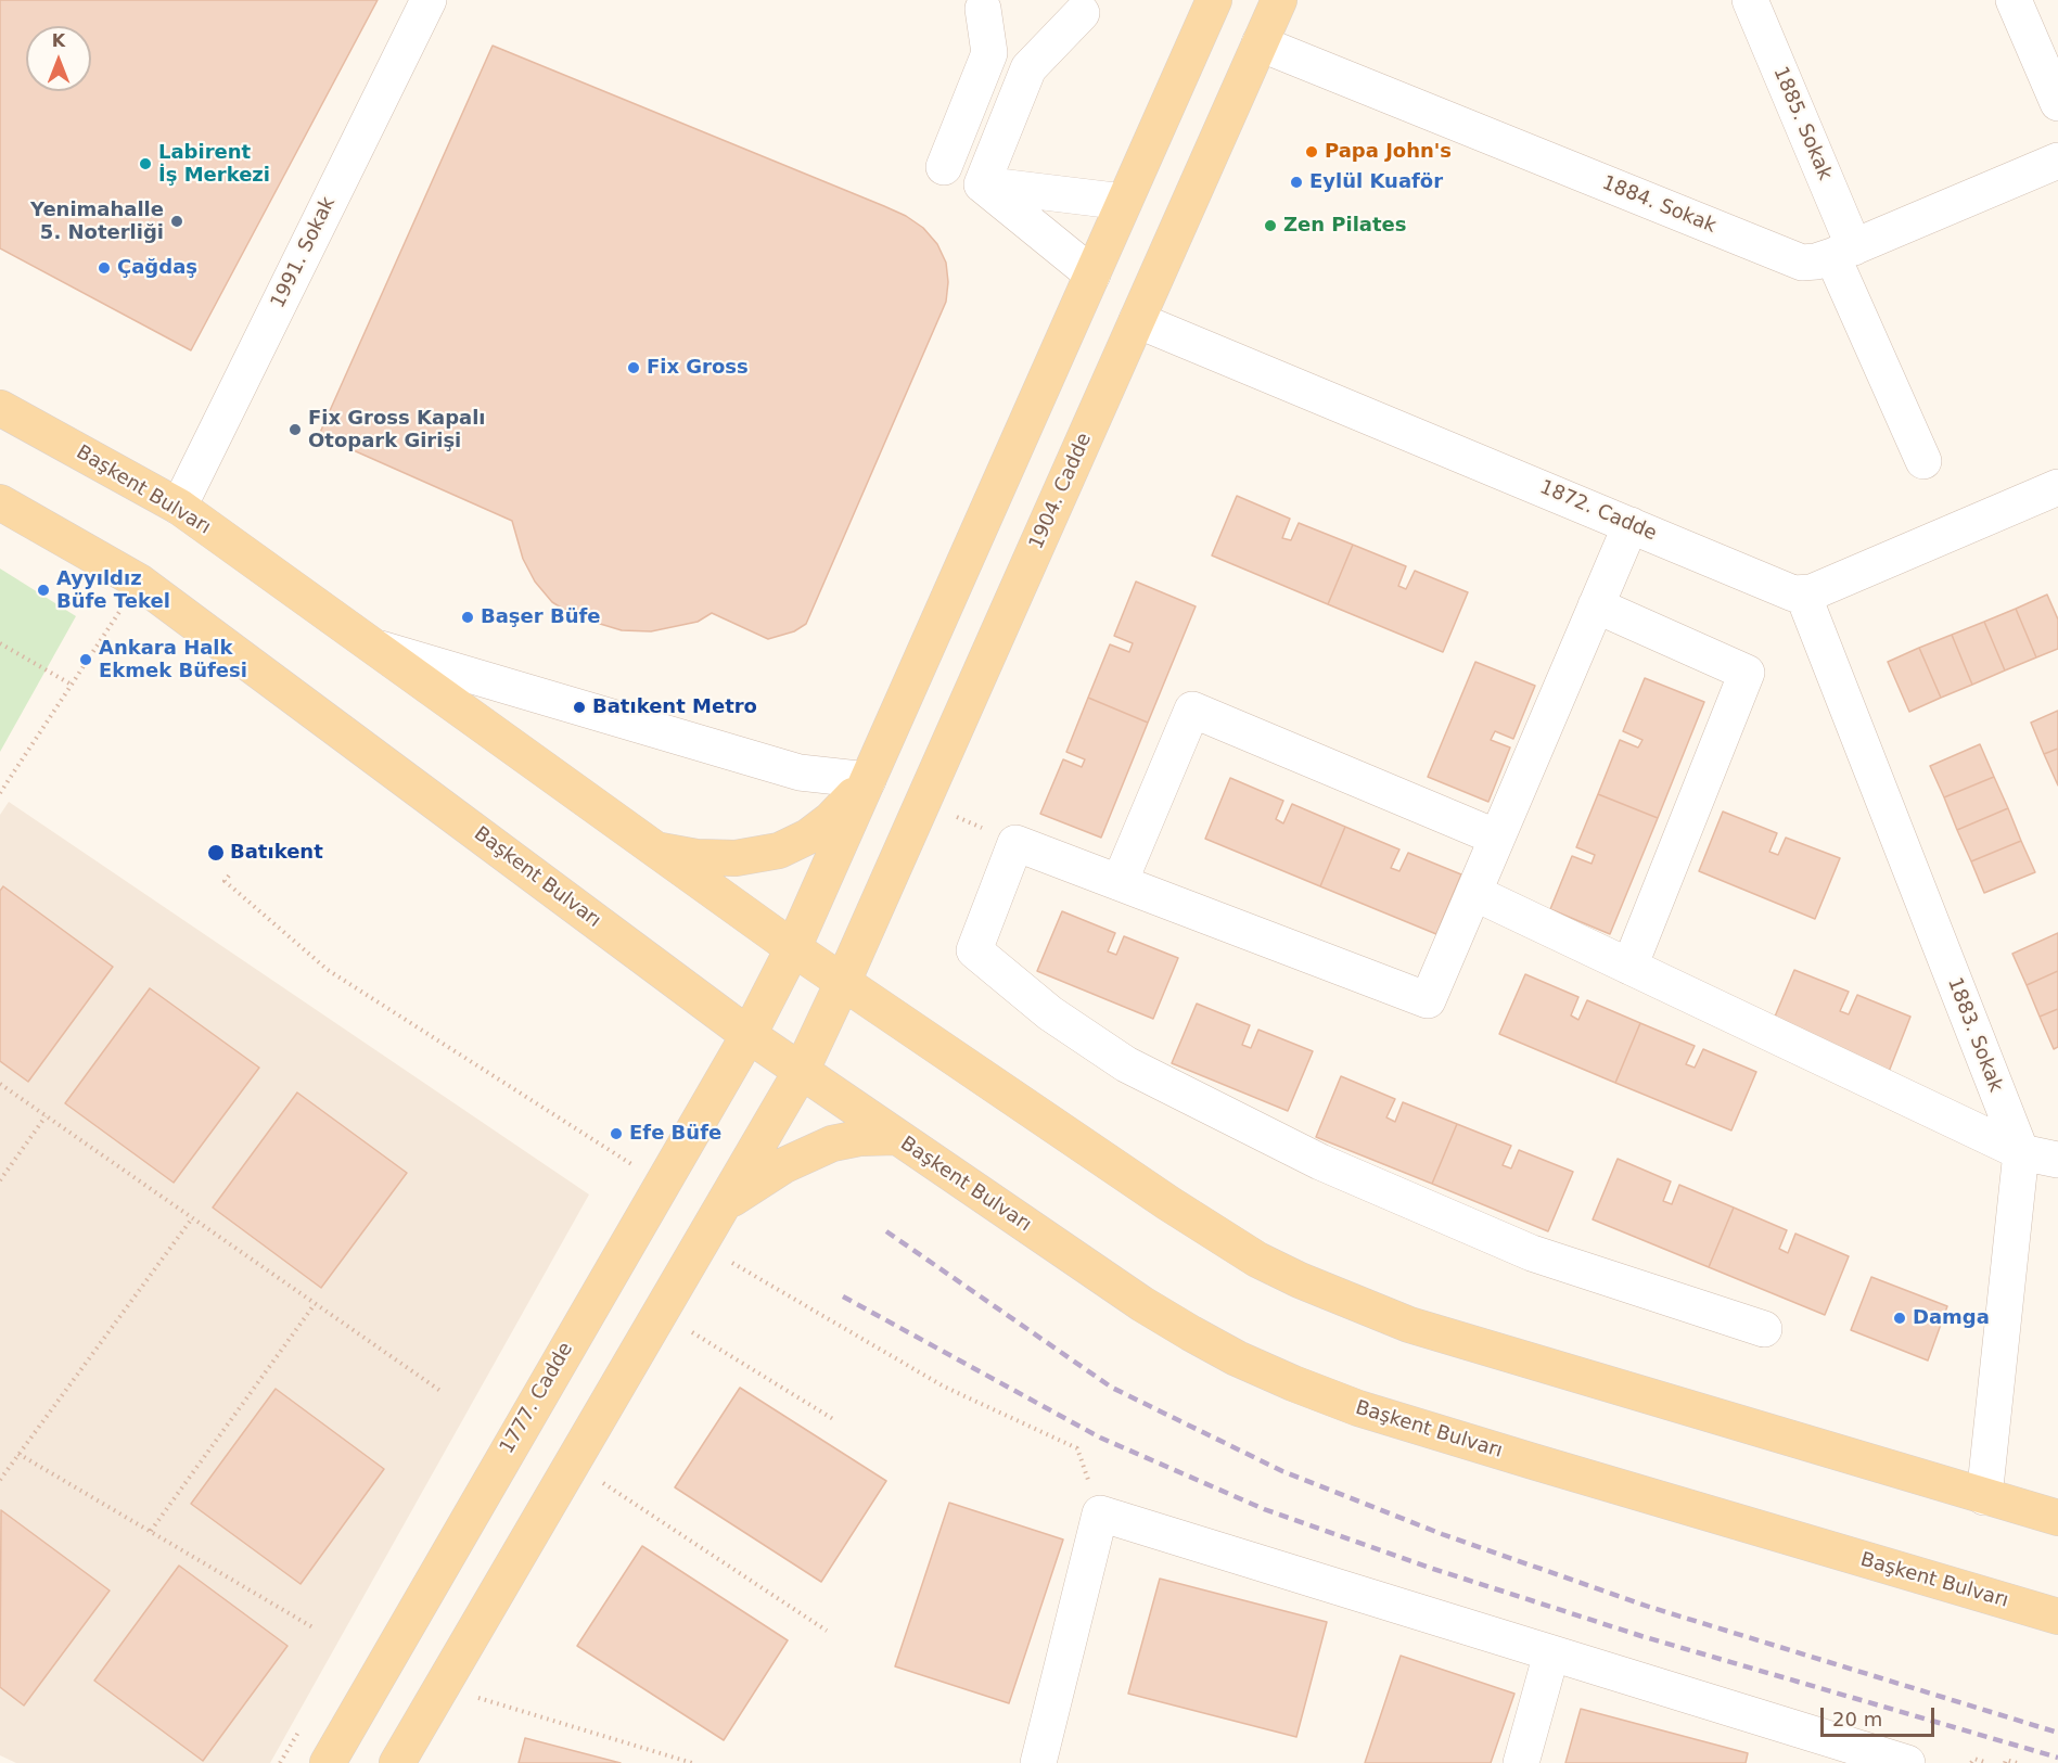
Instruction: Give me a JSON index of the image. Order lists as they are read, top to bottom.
{
  "streets": {
    "main road": ["Başkent Bulvarı", "1904. Cadde", "1777. Cadde"],
    "street": [
      "1885. Sokak",
      "1884. Sokak",
      "1991. Sokak",
      "1872. Cadde",
      "1883. Sokak"
    ]
  },
  "crossings": [
    ["1885. Sokak", "1884. Sokak"],
    ["1884. Sokak", "1904. Cadde"],
    ["1991. Sokak", "Başkent Bulvarı"],
    ["Başkent Bulvarı", "1904. Cadde"],
    ["Başkent Bulvarı", "1883. Sokak"],
    ["Başkent Bulvarı", "1777. Cadde"],
    ["1904. Cadde", "1872. Cadde"],
    ["1872. Cadde", "1883. Sokak"]
  ],
  "places": [
    "Papa John's",
    "Labirent İş Merkezi",
    "Eylül Kuaför",
    "Yenimahalle 5. Noterliği",
    "Zen Pilates",
    "Çağdaş",
    "Fix Gross",
    "Fix Gross Kapalı Otopark Girişi",
    "Ayyıldız Büfe Tekel",
    "Başer Büfe",
    "Ankara Halk Ekmek Büfesi",
    "Batıkent Metro",
    "Batıkent",
    "Efe Büfe",
    "Damga"
  ],
  "scale_bar": "20 m",
  "north": "top"
}
